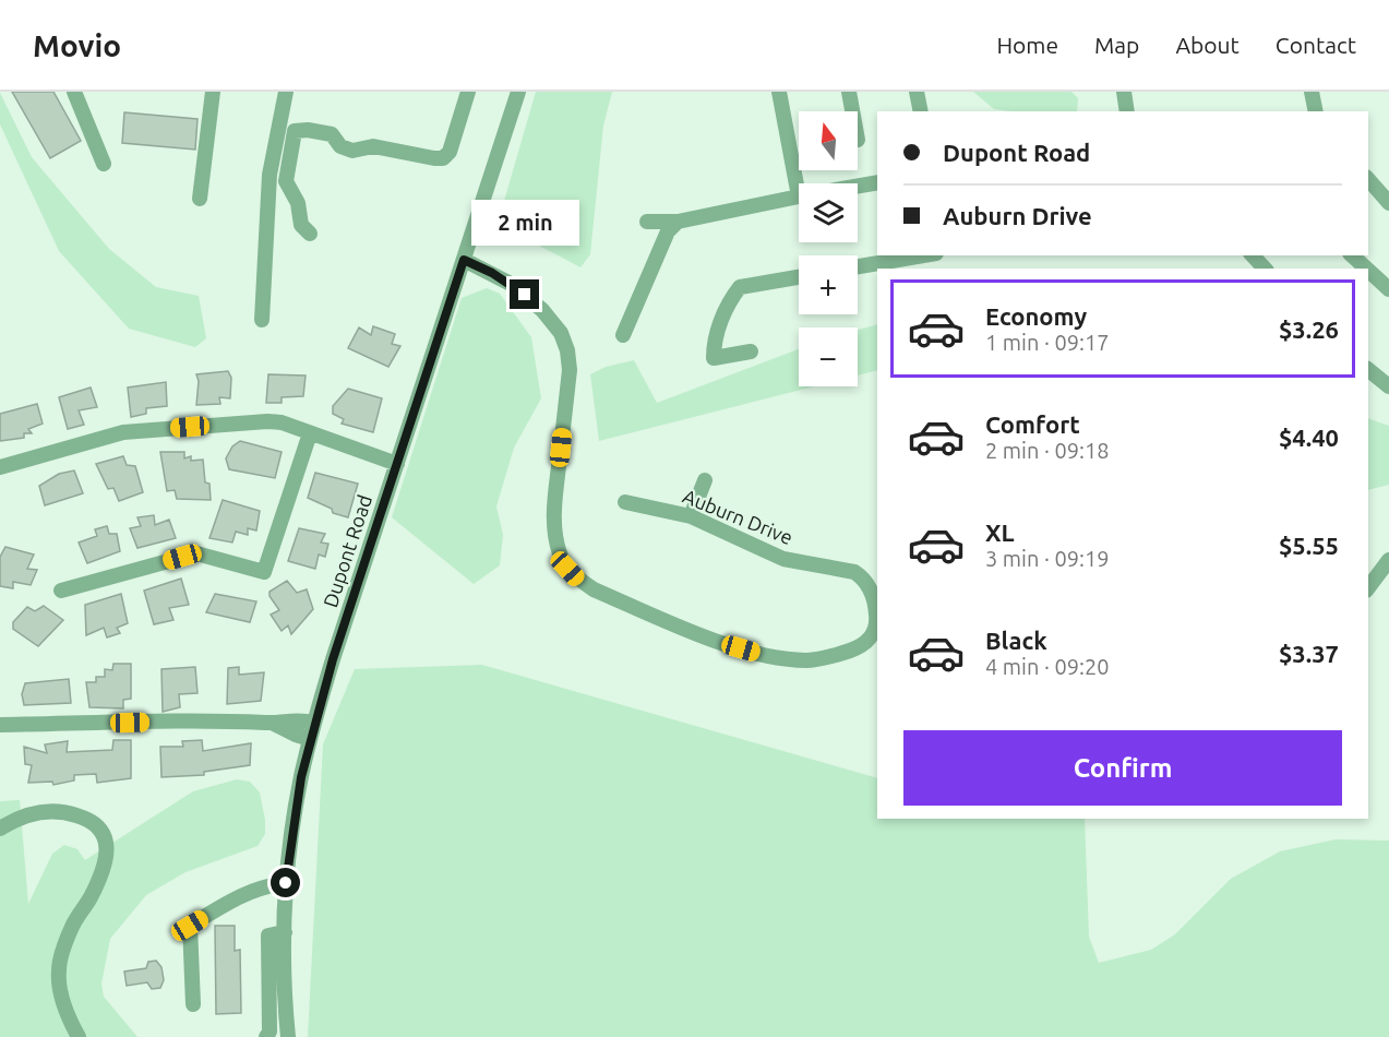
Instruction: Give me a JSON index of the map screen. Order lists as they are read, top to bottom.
{
  "streets": {
    "street": ["Auburn Drive", "Dupont Road"]
  },
  "crossings": [
    ["Auburn Drive", "Dupont Road"]
  ],
  "north": "top",
  "page": {
    "header": "Movio",
    "nav": [
      "Home",
      "Map",
      "About",
      "Contact"
    ],
    "map_buttons": ["+", "−"],
    "banner": ["Dupont Road", "Auburn Drive"],
    "bubble": "2 min",
    "list": [
      {
        "name": "Economy",
        "note": "1 min · 09:17",
        "value": "$3.26"
      },
      {
        "name": "Comfort",
        "note": "2 min · 09:18",
        "value": "$4.40"
      },
      {
        "name": "XL",
        "note": "3 min · 09:19",
        "value": "$5.55"
      },
      {
        "name": "Black",
        "note": "4 min · 09:20",
        "value": "$3.37"
      }
    ],
    "buttons": "Confirm"
  }
}
